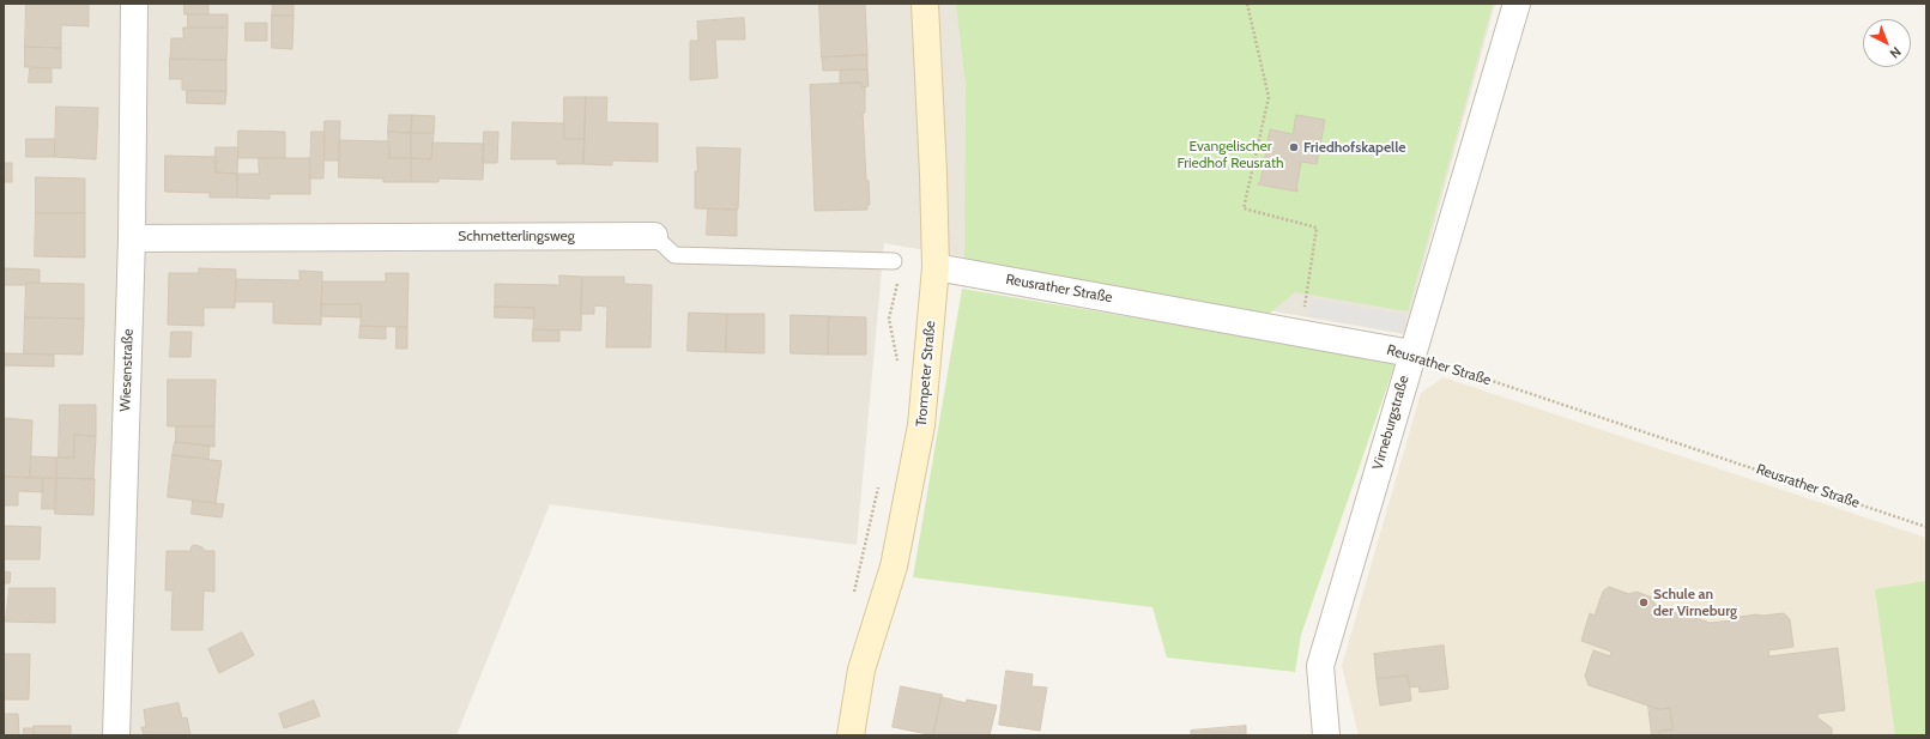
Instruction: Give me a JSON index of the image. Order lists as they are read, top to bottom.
{
  "streets": {
    "main road": ["Trompeter Straße"],
    "street": [
      "Schmetterlingsweg",
      "Reusrather Straße",
      "Wiesenstraße",
      "Virneburgstraße"
    ]
  },
  "crossings": [
    ["Schmetterlingsweg", "Wiesenstraße"],
    ["Reusrather Straße", "Trompeter Straße"],
    ["Reusrather Straße", "Virneburgstraße"]
  ],
  "parks": ["Evangelischer Friedhof Reusrath"],
  "places": ["Friedhofskapelle", "Schule an der Virneburg"],
  "north": "bottom right"
}
